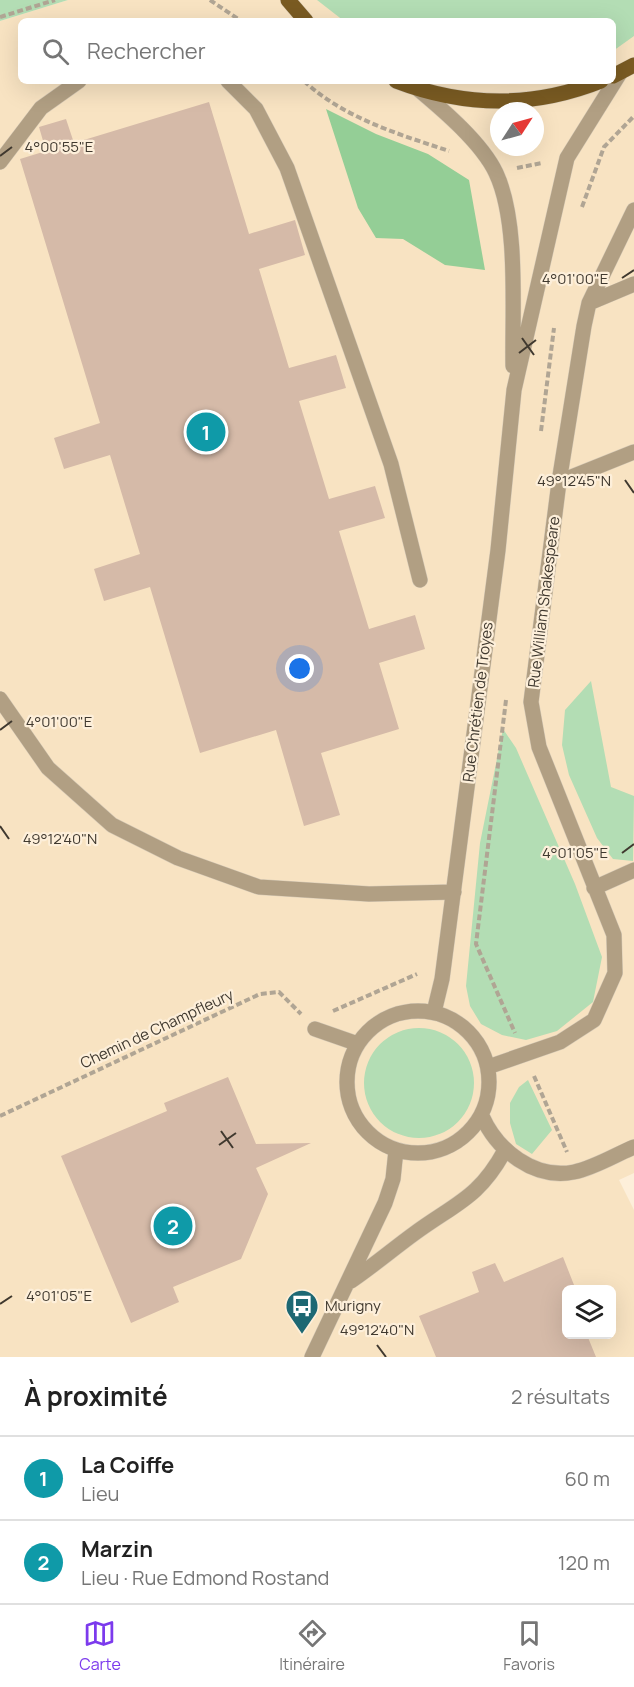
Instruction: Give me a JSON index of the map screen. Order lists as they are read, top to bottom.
{
  "streets": {
    "street": ["Rue William Shakespeare", "Rue Chrétien de Troyes"],
    "path": ["Chemin de Champfleury"]
  },
  "crossings": [
    ["Rue William Shakespeare", "Rue Chrétien de Troyes"]
  ],
  "places": {
    "bus stop": ["Murigny"]
  },
  "north": "top right",
  "page": {
    "search": "Rechercher",
    "pins": ["1", "2"],
    "heading": ["À proximité", "2 résultats"],
    "list": [
      {
        "mark": "1",
        "name": "La Coiffe",
        "note": "Lieu",
        "value": "60 m"
      },
      {
        "mark": "2",
        "name": "Marzin",
        "note": "Lieu · Rue Edmond Rostand",
        "value": "120 m"
      }
    ],
    "nav": ["Carte", "Itinéraire", "Favoris"]
  },
  "coordinates": [
    "4°00'55\"E",
    "4°01'00\"E",
    "49°12'45\"N",
    "49°12'40\"N",
    "4°01'05\"E"
  ]
}
